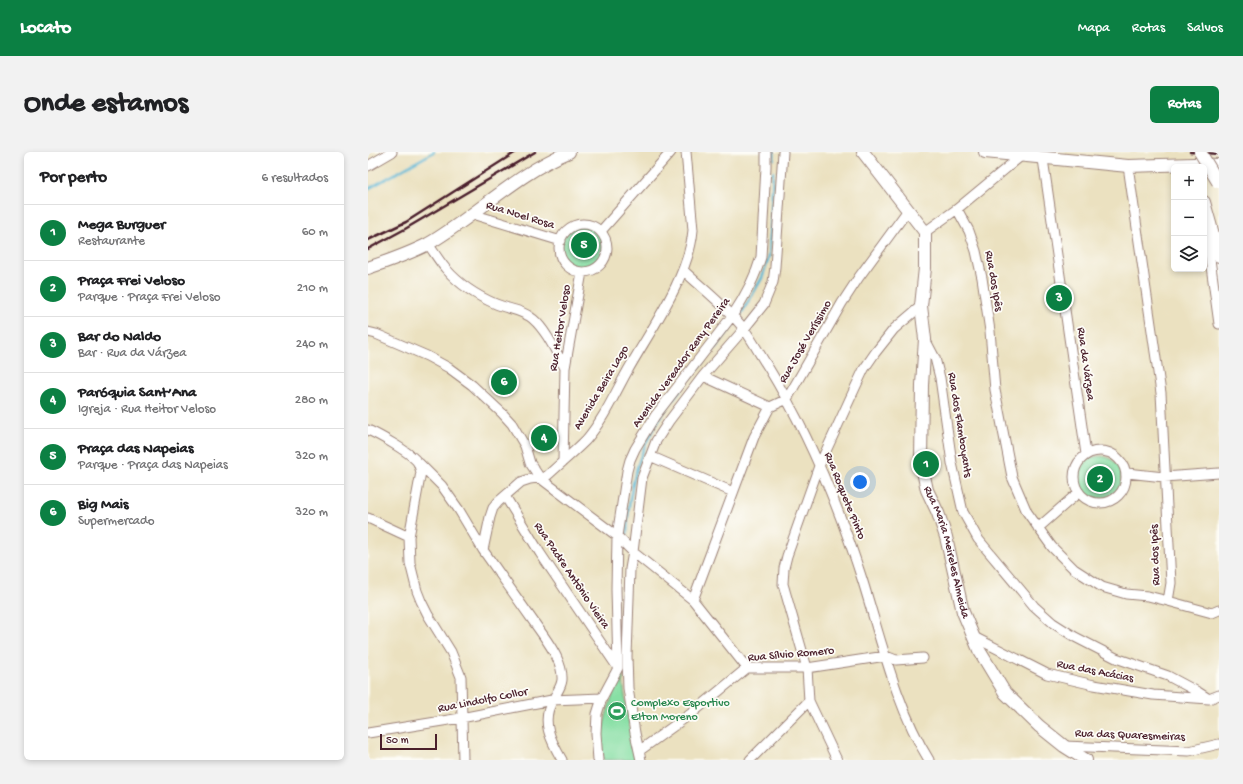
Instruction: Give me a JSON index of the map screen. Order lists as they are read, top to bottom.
{
  "streets": {
    "street": [
      "Rua Noel Rosa",
      "Rua dos Ipês",
      "Rua Heitor Veloso",
      "Rua José Veríssimo",
      "Avenida Vereador Reny Pereira",
      "Rua da Várzea",
      "Avenida Beira Lago",
      "Rua dos Flamboyants",
      "Rua Roquete Pinto",
      "Rua Maria Meireles Almeida",
      "Rua Padre Antônio Vieira",
      "Rua Sílvio Romero",
      "Rua das Acácias",
      "Rua Lindolfo Collor",
      "Rua das Quaresmeiras"
    ]
  },
  "crossings": [
    ["Rua Noel Rosa", "Rua Heitor Veloso"],
    ["Rua Heitor Veloso", "Avenida Beira Lago"],
    ["Rua José Veríssimo", "Rua Roquete Pinto"],
    ["Avenida Vereador Reny Pereira", "Rua Roquete Pinto"],
    ["Avenida Vereador Reny Pereira", "Rua Padre Antônio Vieira"],
    ["Avenida Vereador Reny Pereira", "Rua Sílvio Romero"],
    ["Avenida Vereador Reny Pereira", "Rua Lindolfo Collor"],
    ["Avenida Beira Lago", "Rua Roquete Pinto"],
    ["Avenida Beira Lago", "Rua Padre Antônio Vieira"],
    ["Rua dos Flamboyants", "Rua Maria Meireles Almeida"],
    ["Rua dos Flamboyants", "Rua das Acácias"],
    ["Rua Roquete Pinto", "Rua Sílvio Romero"],
    ["Rua Maria Meireles Almeida", "Rua das Acácias"],
    ["Rua Maria Meireles Almeida", "Rua das Quaresmeiras"]
  ],
  "places": {
    "sports": ["Complexo Esportivo Elton Moreno"]
  },
  "scale_bar": "50 m",
  "page": {
    "header": "Locato",
    "nav": ["Mapa", "Rotas", "Salvos"],
    "buttons": "Rotas",
    "title": "Onde estamos",
    "heading": ["Por perto", "6 resultados"],
    "map_buttons": ["+", "−"],
    "list": [
      {
        "mark": "1",
        "name": "Mega Burguer",
        "note": "Restaurante",
        "value": "60 m"
      },
      {
        "mark": "2",
        "name": "Praça Frei Veloso",
        "note": "Parque · Praça Frei Veloso",
        "value": "210 m"
      },
      {
        "mark": "3",
        "name": "Bar do Naldo",
        "note": "Bar · Rua da Várzea",
        "value": "240 m"
      },
      {
        "mark": "4",
        "name": "Paróquia Sant’Ana",
        "note": "Igreja · Rua Heitor Veloso",
        "value": "280 m"
      },
      {
        "mark": "5",
        "name": "Praça das Napeias",
        "note": "Parque · Praça das Napeias",
        "value": "320 m"
      },
      {
        "mark": "6",
        "name": "Big Mais",
        "note": "Supermercado",
        "value": "320 m"
      }
    ],
    "pins": [
      "5",
      "3",
      "6",
      "4",
      "1",
      "2"
    ],
    "scale": "50 m"
  }
}
